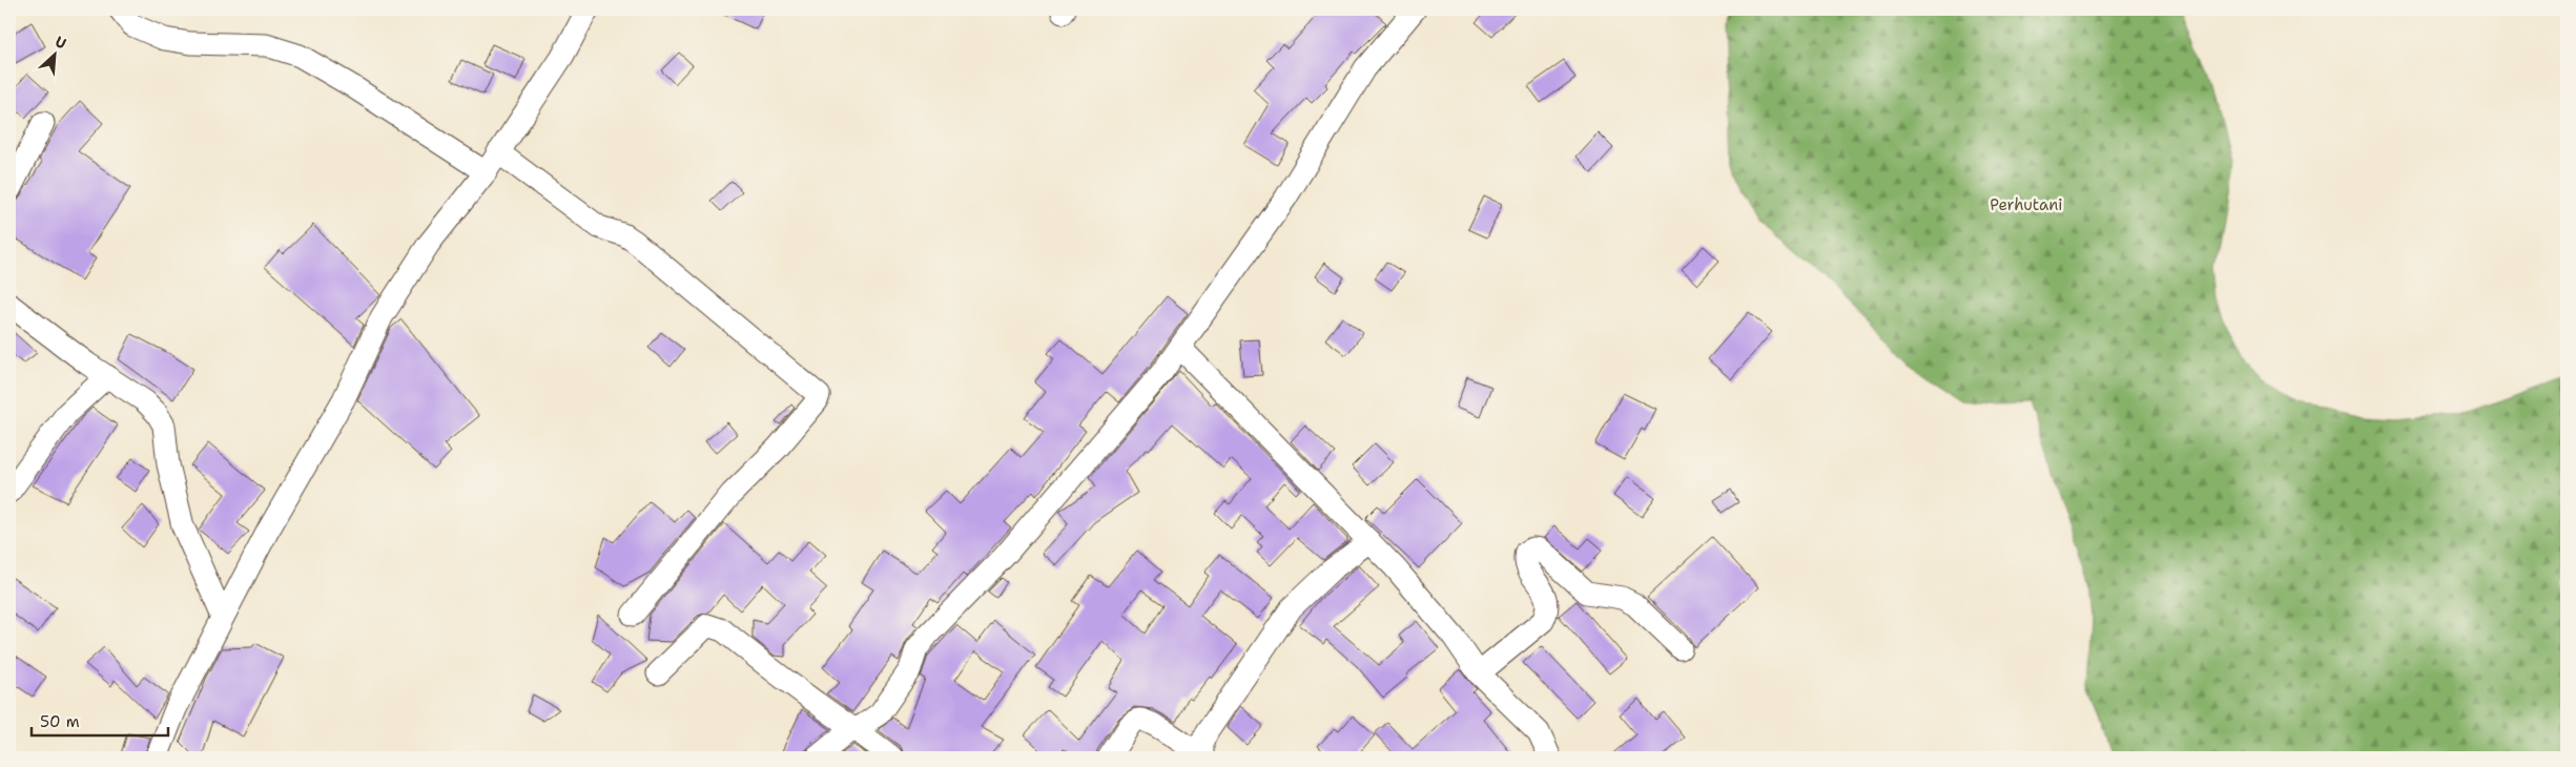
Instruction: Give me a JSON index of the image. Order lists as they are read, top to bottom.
{
  "parks": ["Perhutani"],
  "scale_bar": "50 m",
  "north": "top right"
}
